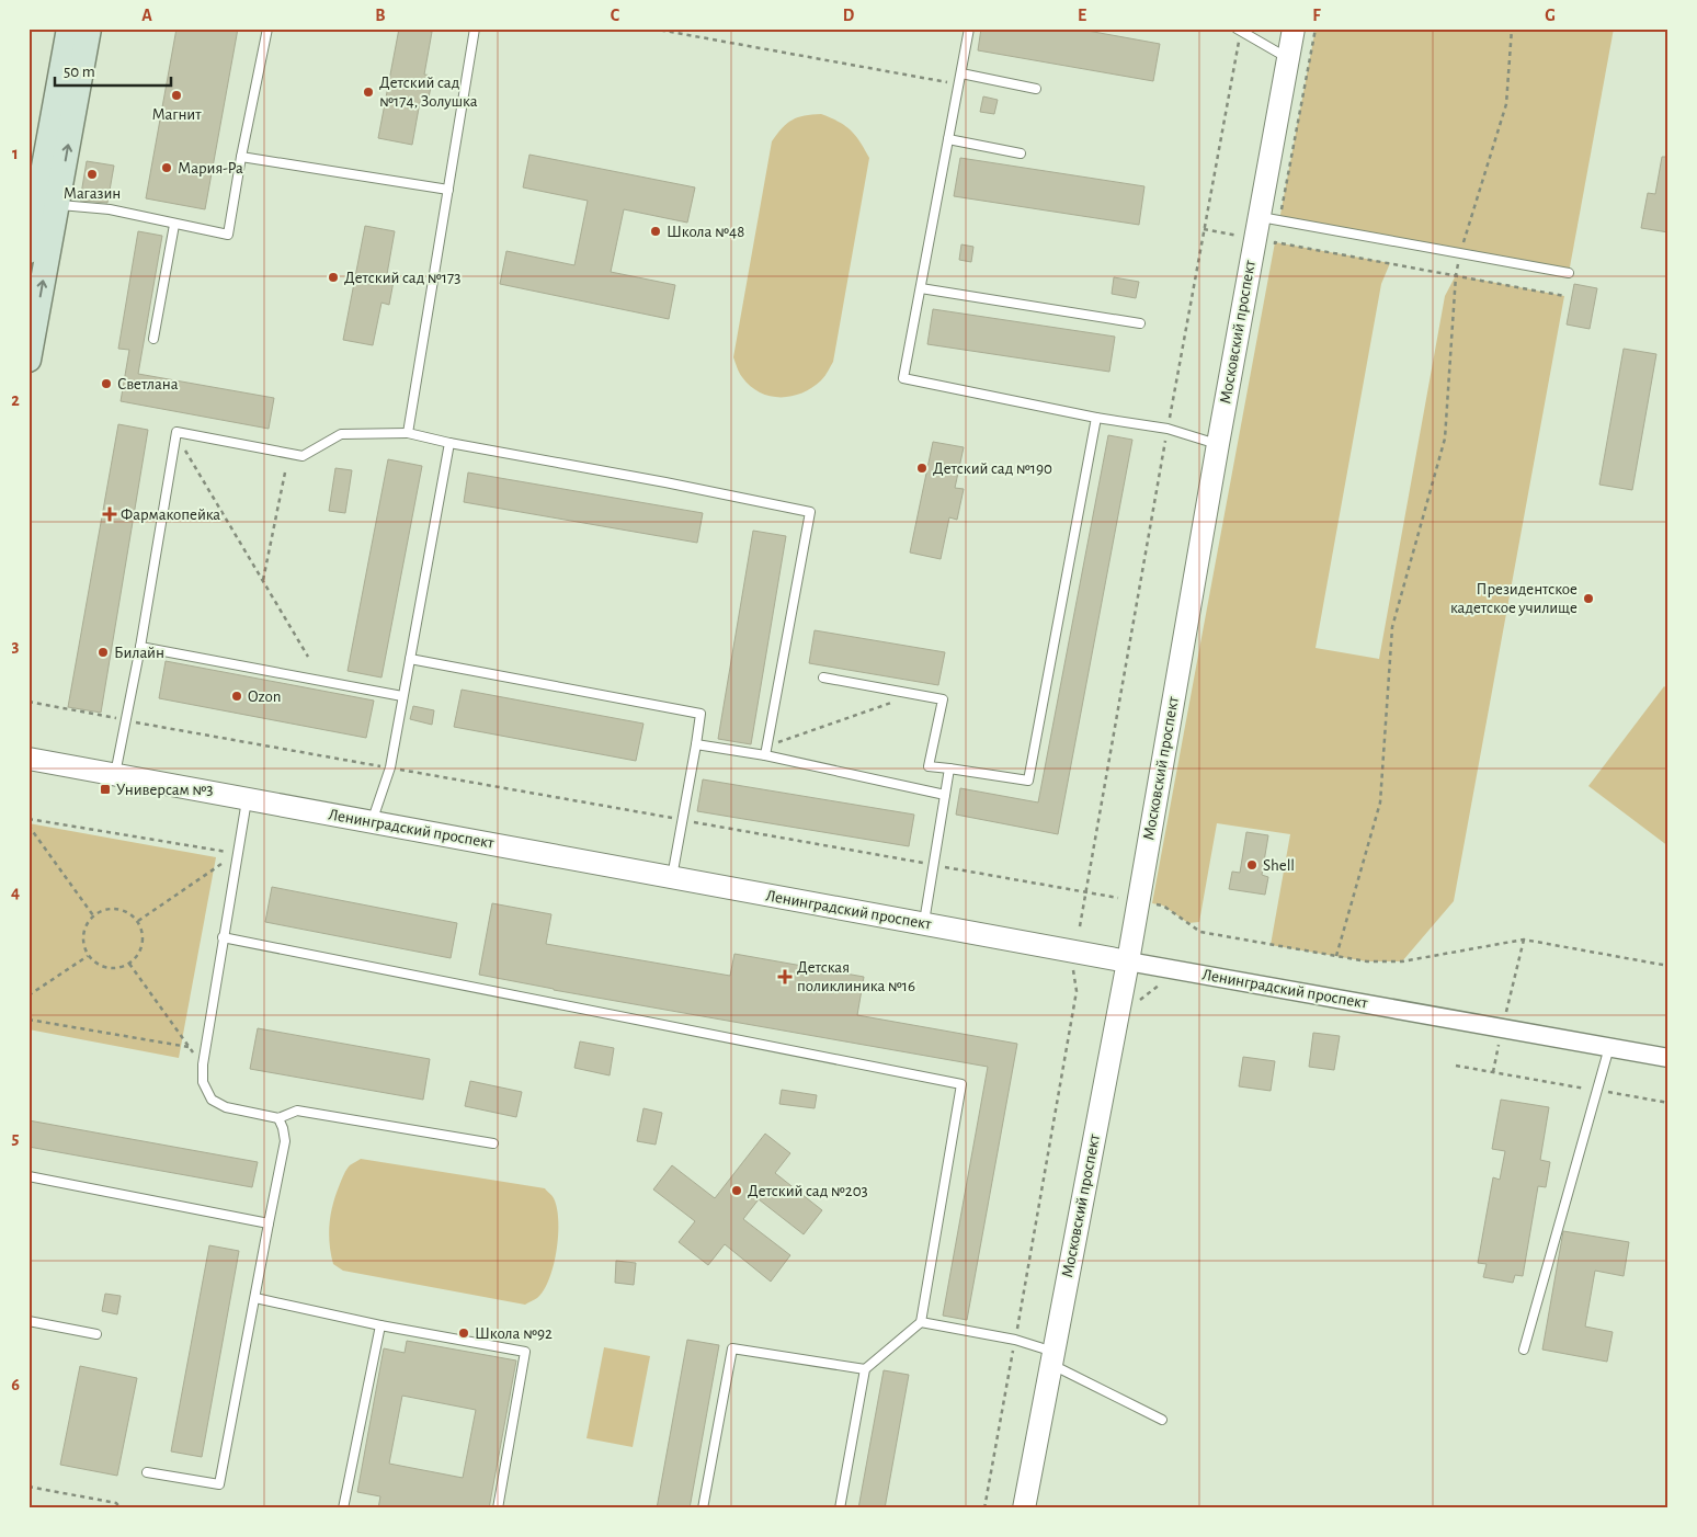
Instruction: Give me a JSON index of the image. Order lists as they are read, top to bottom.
{
  "streets": {
    "street": ["Московский проспект", "Ленинградский проспект"]
  },
  "crossings": [
    ["Московский проспект", "Ленинградский проспект"]
  ],
  "places": {
    "other": [
      "Детский сад №174, Золушка",
      "Магнит",
      "Мария-Ра",
      "Магазин",
      "Школа №48",
      "Детский сад №173",
      "Светлана",
      "Детский сад №190",
      "Президентское кадетское училище",
      "Билайн",
      "Ozon",
      "Shell",
      "Детский сад №203",
      "Школа №92"
    ],
    "health": ["Фармакопейка", "Детская поликлиника №16"],
    "transit": ["Универсам №3"]
  },
  "scale_bar": "50 m",
  "grid": {
    "columns": [
      "A",
      "B",
      "C",
      "D",
      "E",
      "F",
      "G"
    ],
    "rows": [
      "1",
      "2",
      "3",
      "4",
      "5",
      "6"
    ]
  }
}
